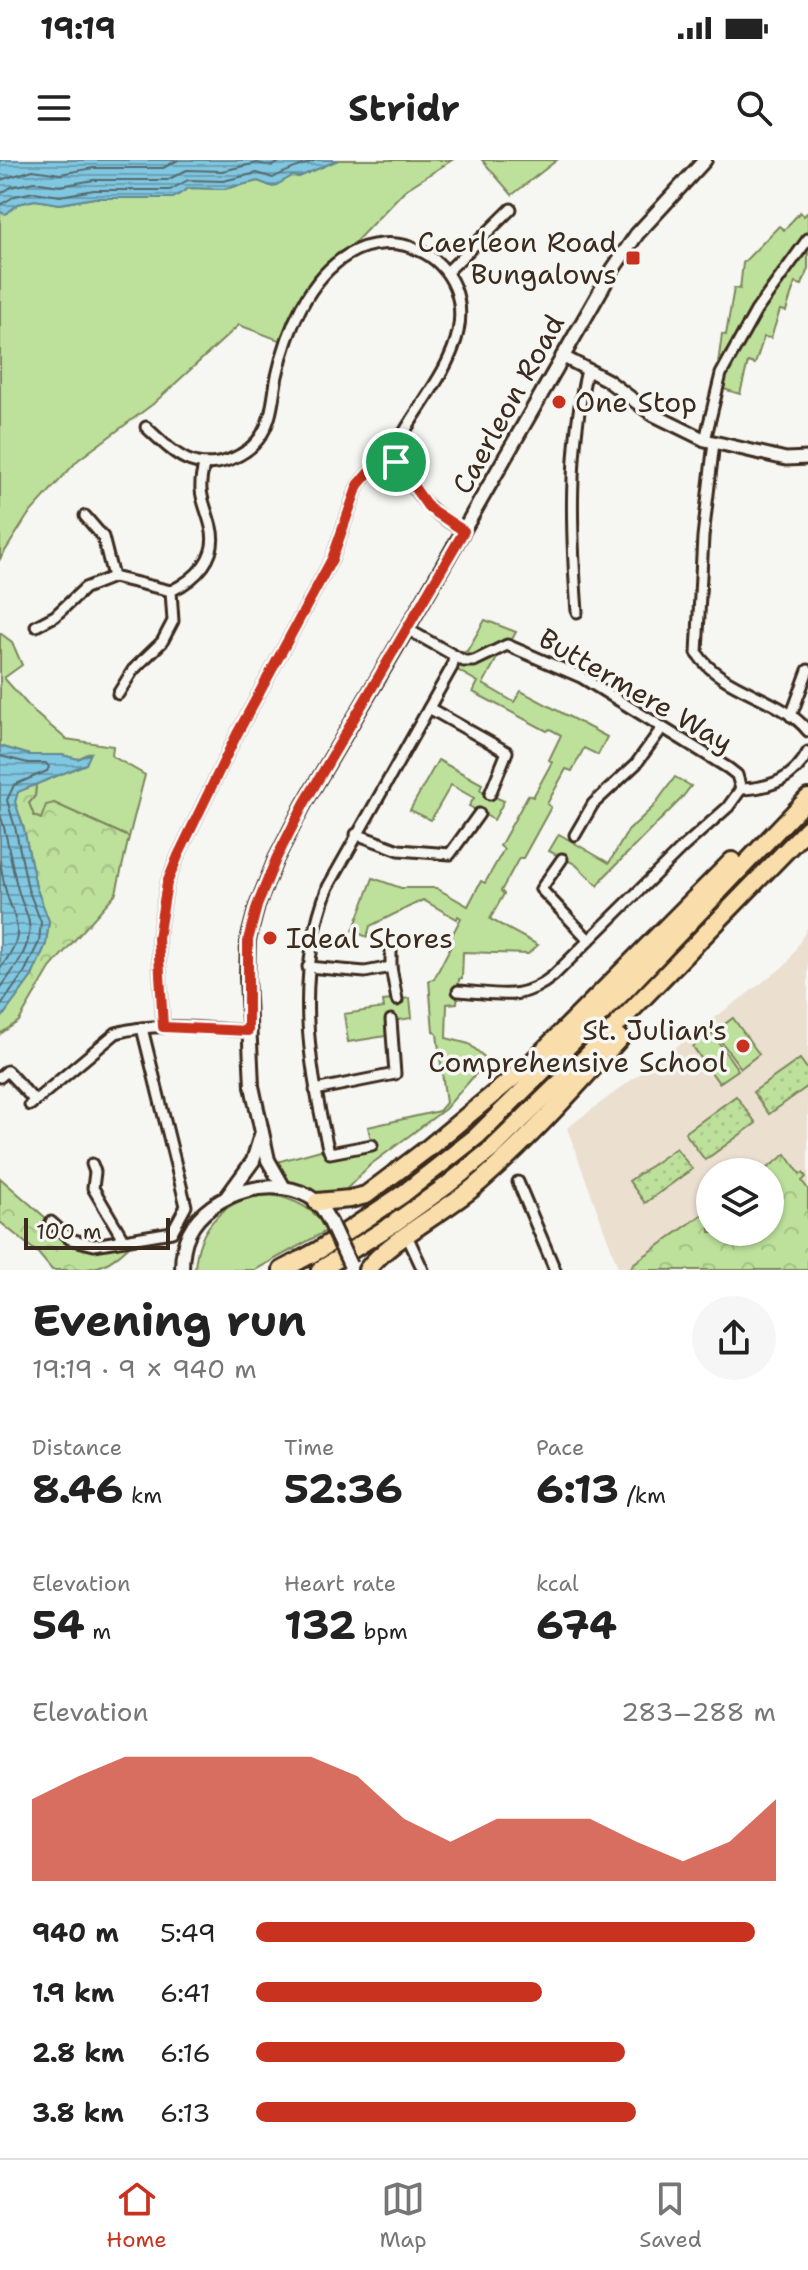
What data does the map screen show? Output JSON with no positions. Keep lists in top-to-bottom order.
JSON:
{
  "streets": {
    "main road": ["Caerleon Road"],
    "street": ["Buttermere Way"]
  },
  "places": {
    "transit": ["Caerleon Road Bungalows"],
    "other": ["One Stop", "Ideal Stores", "St. Julian's Comprehensive School"]
  },
  "scale_bar": "100 m",
  "page": {
    "status": "19:19",
    "header": "Stridr",
    "scale": "100 m",
    "heading": ["Evening run", "19:19 · 9 × 940 m"],
    "stats": [
      ["Distance", "8.46 km"],
      ["Time", "52:36"],
      ["Pace", "6:13 /km"],
      ["Elevation", "54 m"],
      ["Heart rate", "132 bpm"],
      ["kcal", "674"]
    ],
    "chart": ["Elevation", "283–288 m"],
    "list": [
      {
        "name": "940 m",
        "note": "5:49"
      },
      {
        "name": "1.9 km",
        "note": "6:41"
      },
      {
        "name": "2.8 km",
        "note": "6:16"
      },
      {
        "name": "3.8 km",
        "note": "6:13"
      }
    ],
    "tabs": ["Home", "Map", "Saved"]
  }
}
